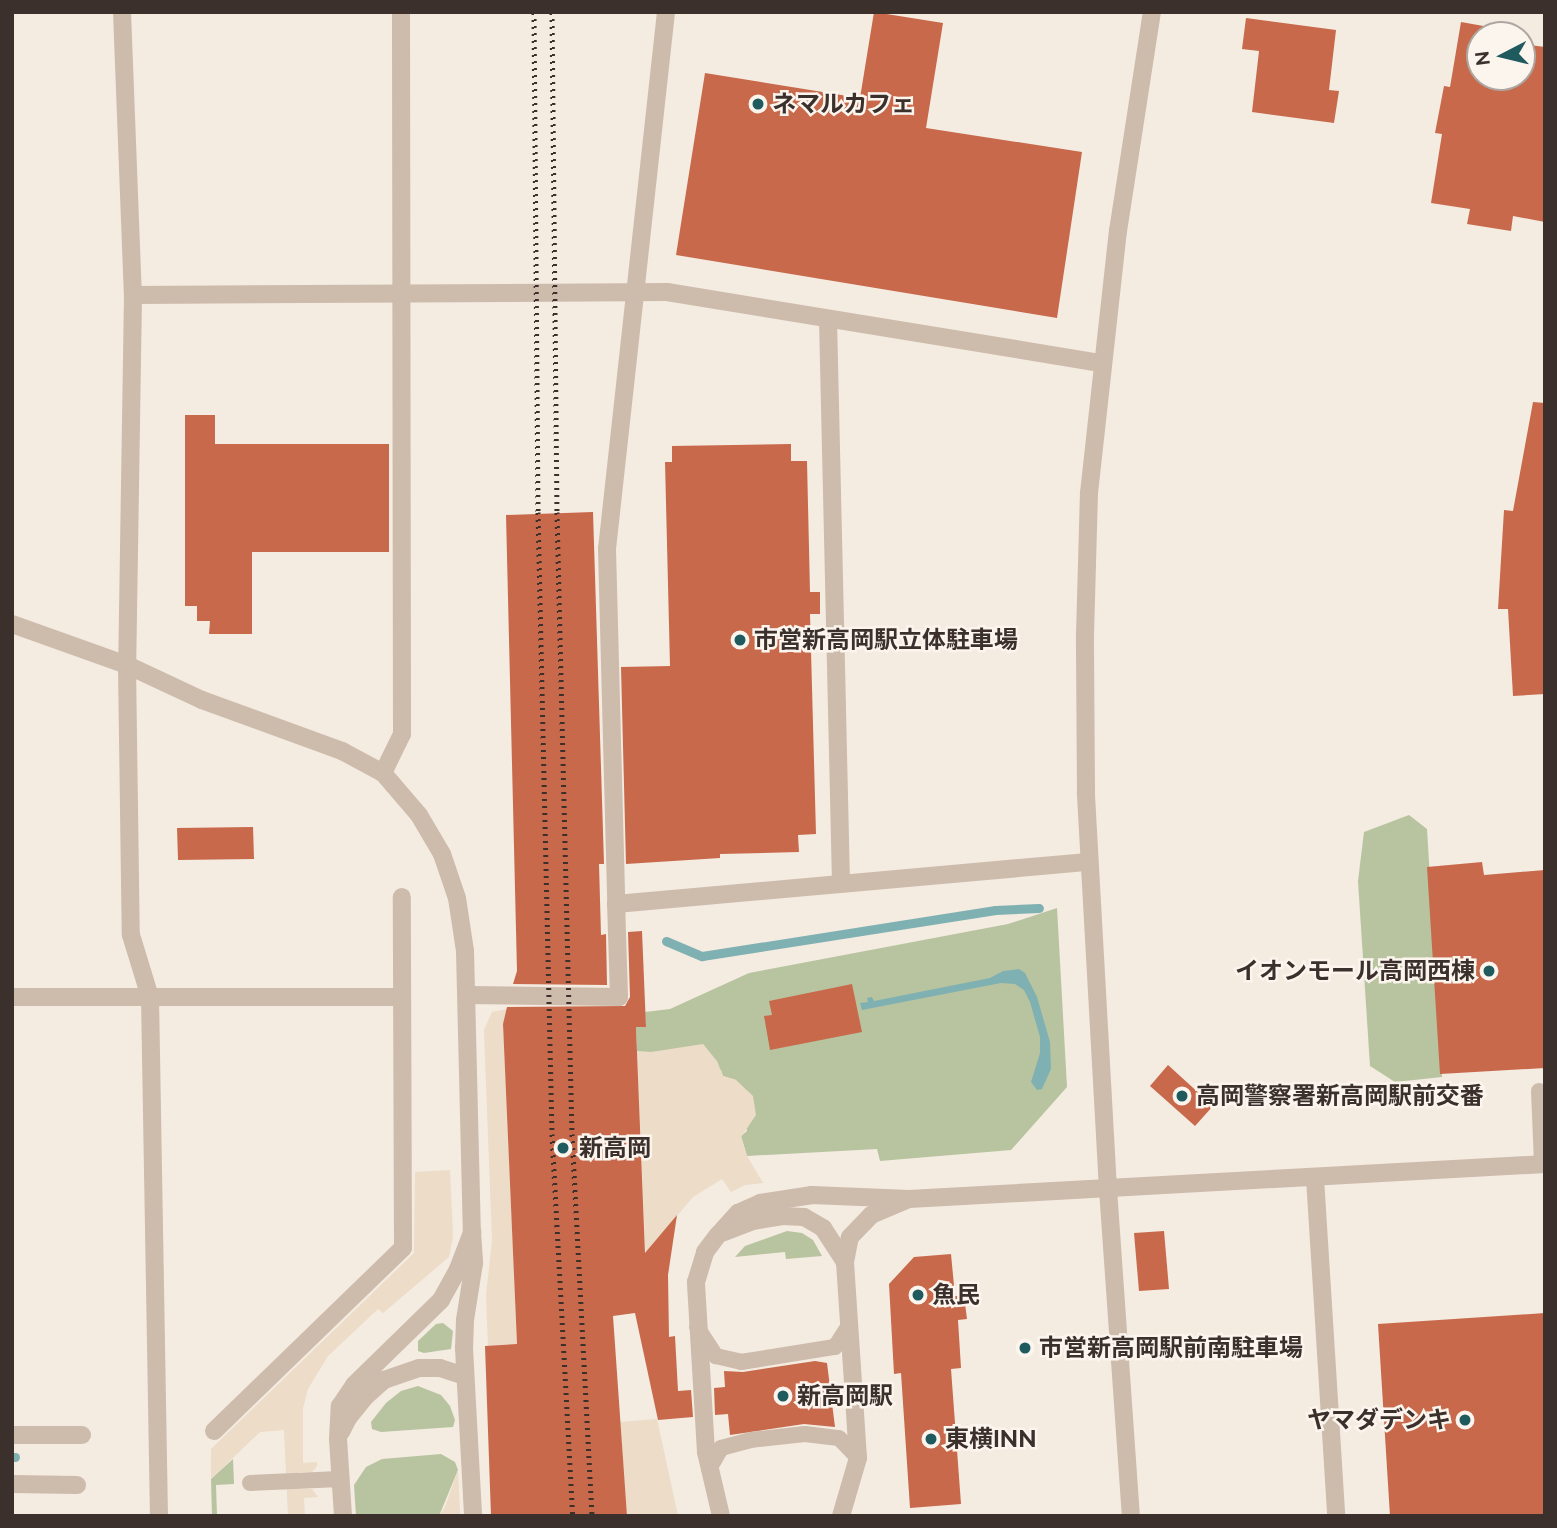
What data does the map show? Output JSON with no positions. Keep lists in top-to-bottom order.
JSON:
{
  "places": [
    "ネマルカフェ",
    "市営新高岡駅立体駐車場",
    "イオンモール高岡西棟",
    "高岡警察署新高岡駅前交番",
    "新高岡",
    "魚民",
    "市営新高岡駅前南駐車場",
    "新高岡駅",
    "ヤマダデンキ",
    "東横INN"
  ],
  "north": "left"
}
